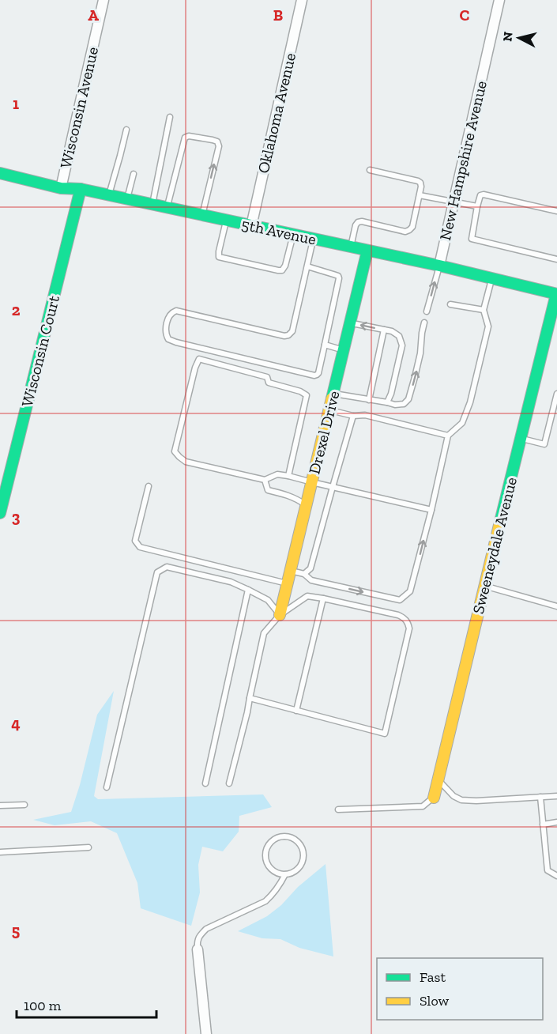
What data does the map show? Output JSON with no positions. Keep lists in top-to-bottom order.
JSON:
{
  "streets": {
    "street": [
      "Wisconsin Avenue",
      "Oklahoma Avenue",
      "New Hampshire Avenue",
      "5th Avenue",
      "Wisconsin Court",
      "Drexel Drive",
      "Sweeneydale Avenue"
    ]
  },
  "crossings": [
    ["Wisconsin Avenue", "5th Avenue"],
    ["Oklahoma Avenue", "5th Avenue"],
    ["New Hampshire Avenue", "5th Avenue"],
    ["5th Avenue", "Wisconsin Court"],
    ["5th Avenue", "Drexel Drive"],
    ["5th Avenue", "Sweeneydale Avenue"]
  ],
  "legend": ["Fast", "Slow"],
  "scale_bar": "100 m",
  "north": "left",
  "grid": {
    "columns": ["A", "B", "C"],
    "rows": [
      "1",
      "2",
      "3",
      "4",
      "5"
    ]
  }
}
